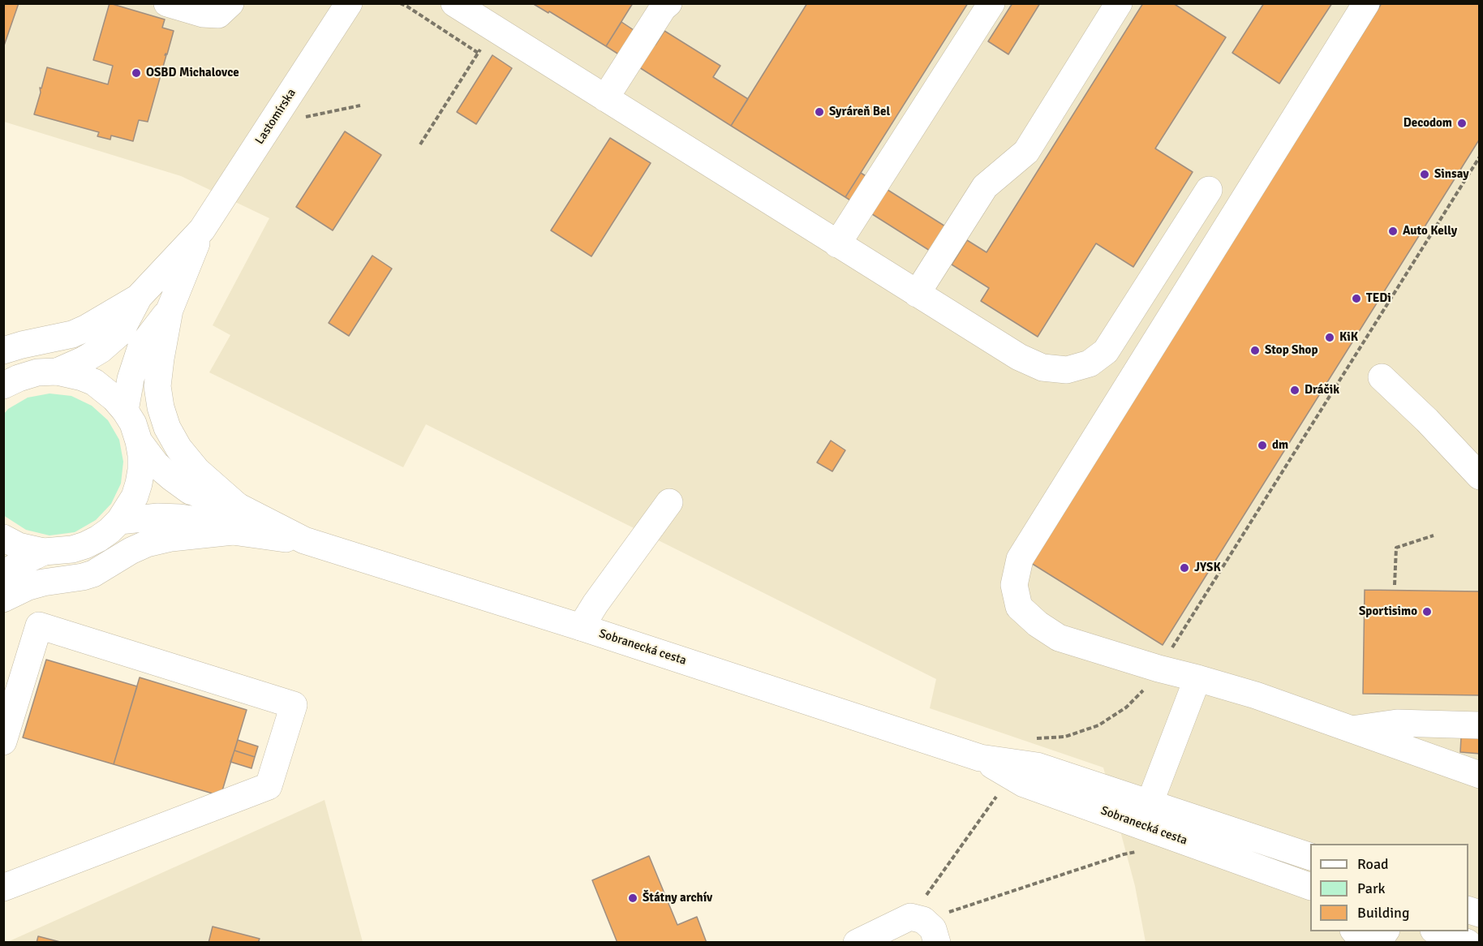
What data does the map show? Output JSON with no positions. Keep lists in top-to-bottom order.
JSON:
{
  "streets": {
    "main road": ["Lastomírska", "Sobranecká cesta"]
  },
  "places": [
    "OSBD Michalovce",
    "Syráreň Bel",
    "Decodom",
    "Sinsay",
    "Auto Kelly",
    "TEDi",
    "KiK",
    "Stop Shop",
    "Dráčik",
    "dm",
    "JYSK",
    "Sportisimo",
    "Štátny archív"
  ],
  "legend": ["Road", "Park", "Building"]
}
